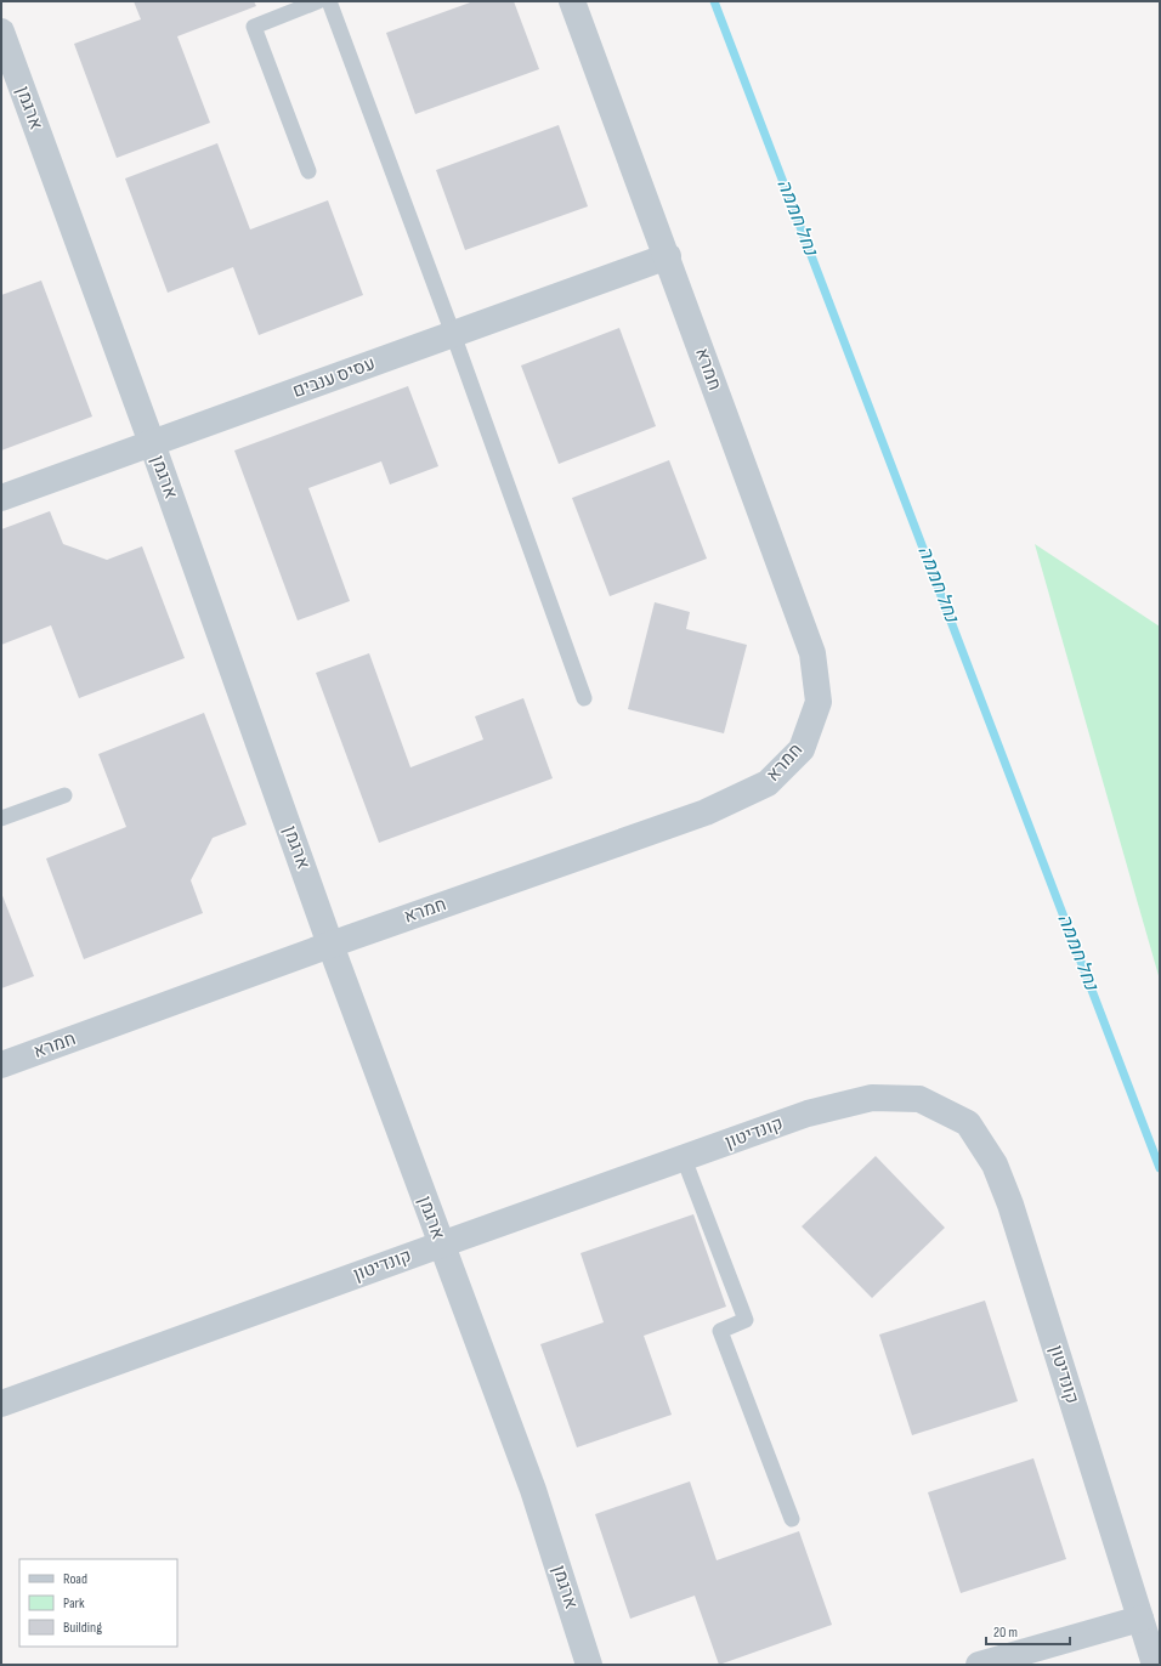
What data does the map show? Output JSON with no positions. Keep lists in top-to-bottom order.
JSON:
{
  "streets": {
    "street": [
      "ארגמן",
      "חמרא",
      "עסיס ענבים",
      "קונדיטון"
    ]
  },
  "crossings": [
    ["ארגמן", "חמרא"],
    ["ארגמן", "עסיס ענבים"],
    ["ארגמן", "קונדיטון"],
    ["חמרא", "עסיס ענבים"]
  ],
  "water": ["נחל חממה"],
  "legend": ["Road", "Park", "Building"],
  "scale_bar": "20 m"
}
